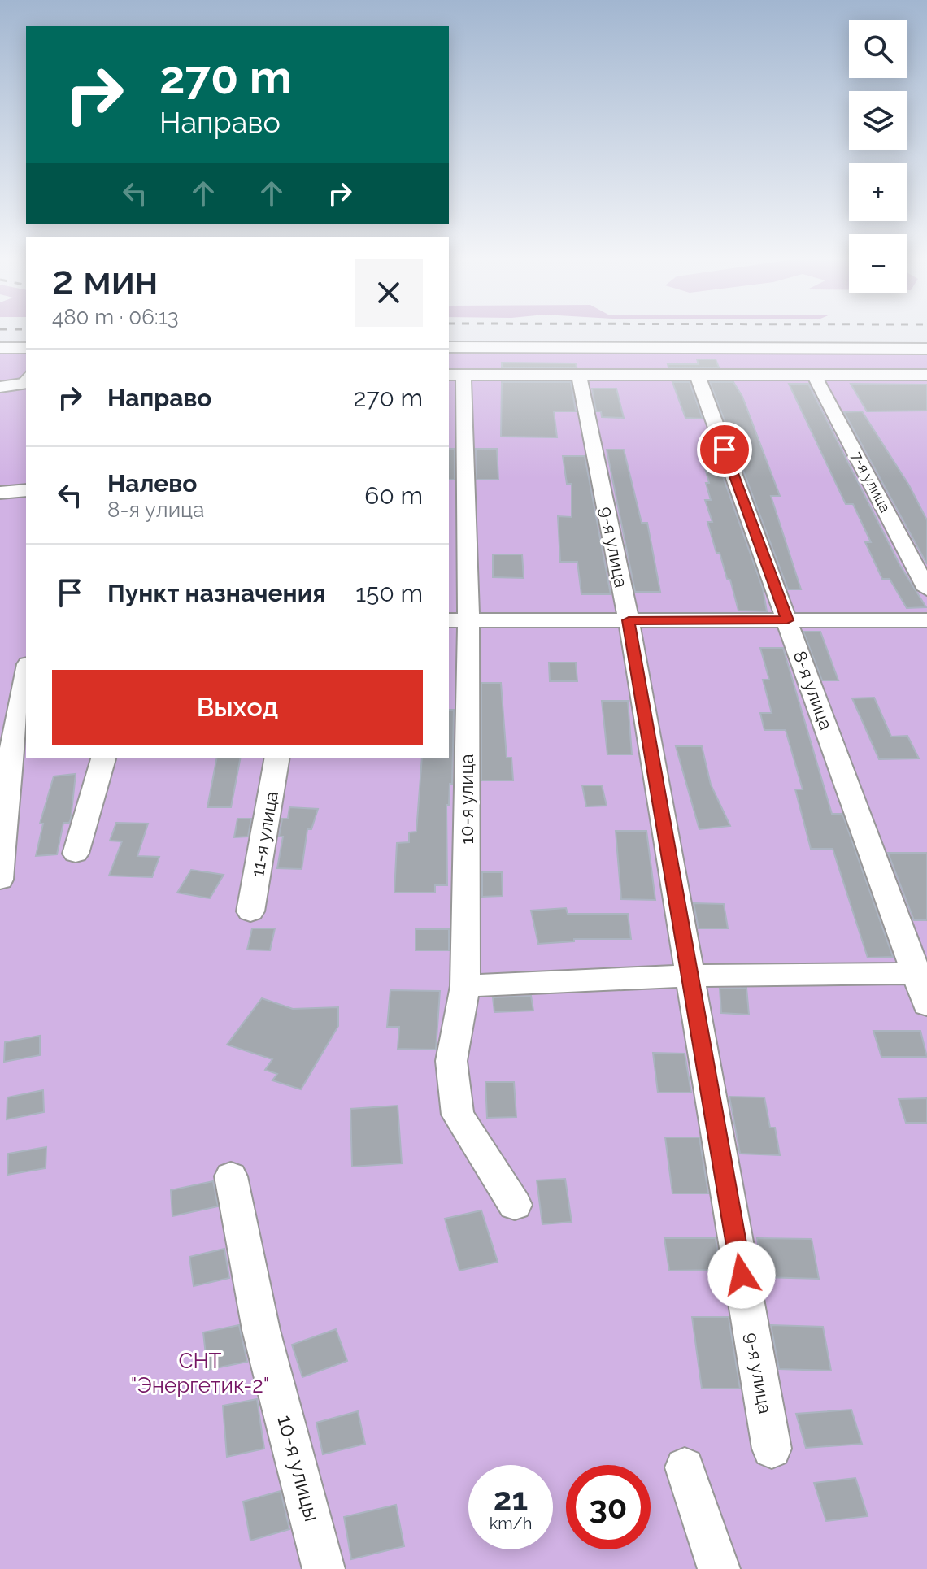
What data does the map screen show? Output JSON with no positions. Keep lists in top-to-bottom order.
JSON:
{
  "streets": {
    "street": [
      "7-я улица",
      "9-я улица",
      "8-я улица",
      "10-я улица",
      "11-я улица",
      "10-я улицы"
    ]
  },
  "parks": ["СHТ \"Энергетик-2\""],
  "page": {
    "map_buttons": ["+", "−"],
    "turn": ["270 m", "Направо"],
    "heading": ["2 мин", "480 m · 06:13"],
    "list": [
      {
        "name": "Направо",
        "value": "270 m"
      },
      {
        "name": "Налево",
        "note": "8-я улица",
        "value": "60 m"
      },
      {
        "name": "Пункт назначения",
        "value": "150 m"
      }
    ],
    "buttons": "Выход",
    "speed": "21 km/h",
    "limit": "30"
  }
}
